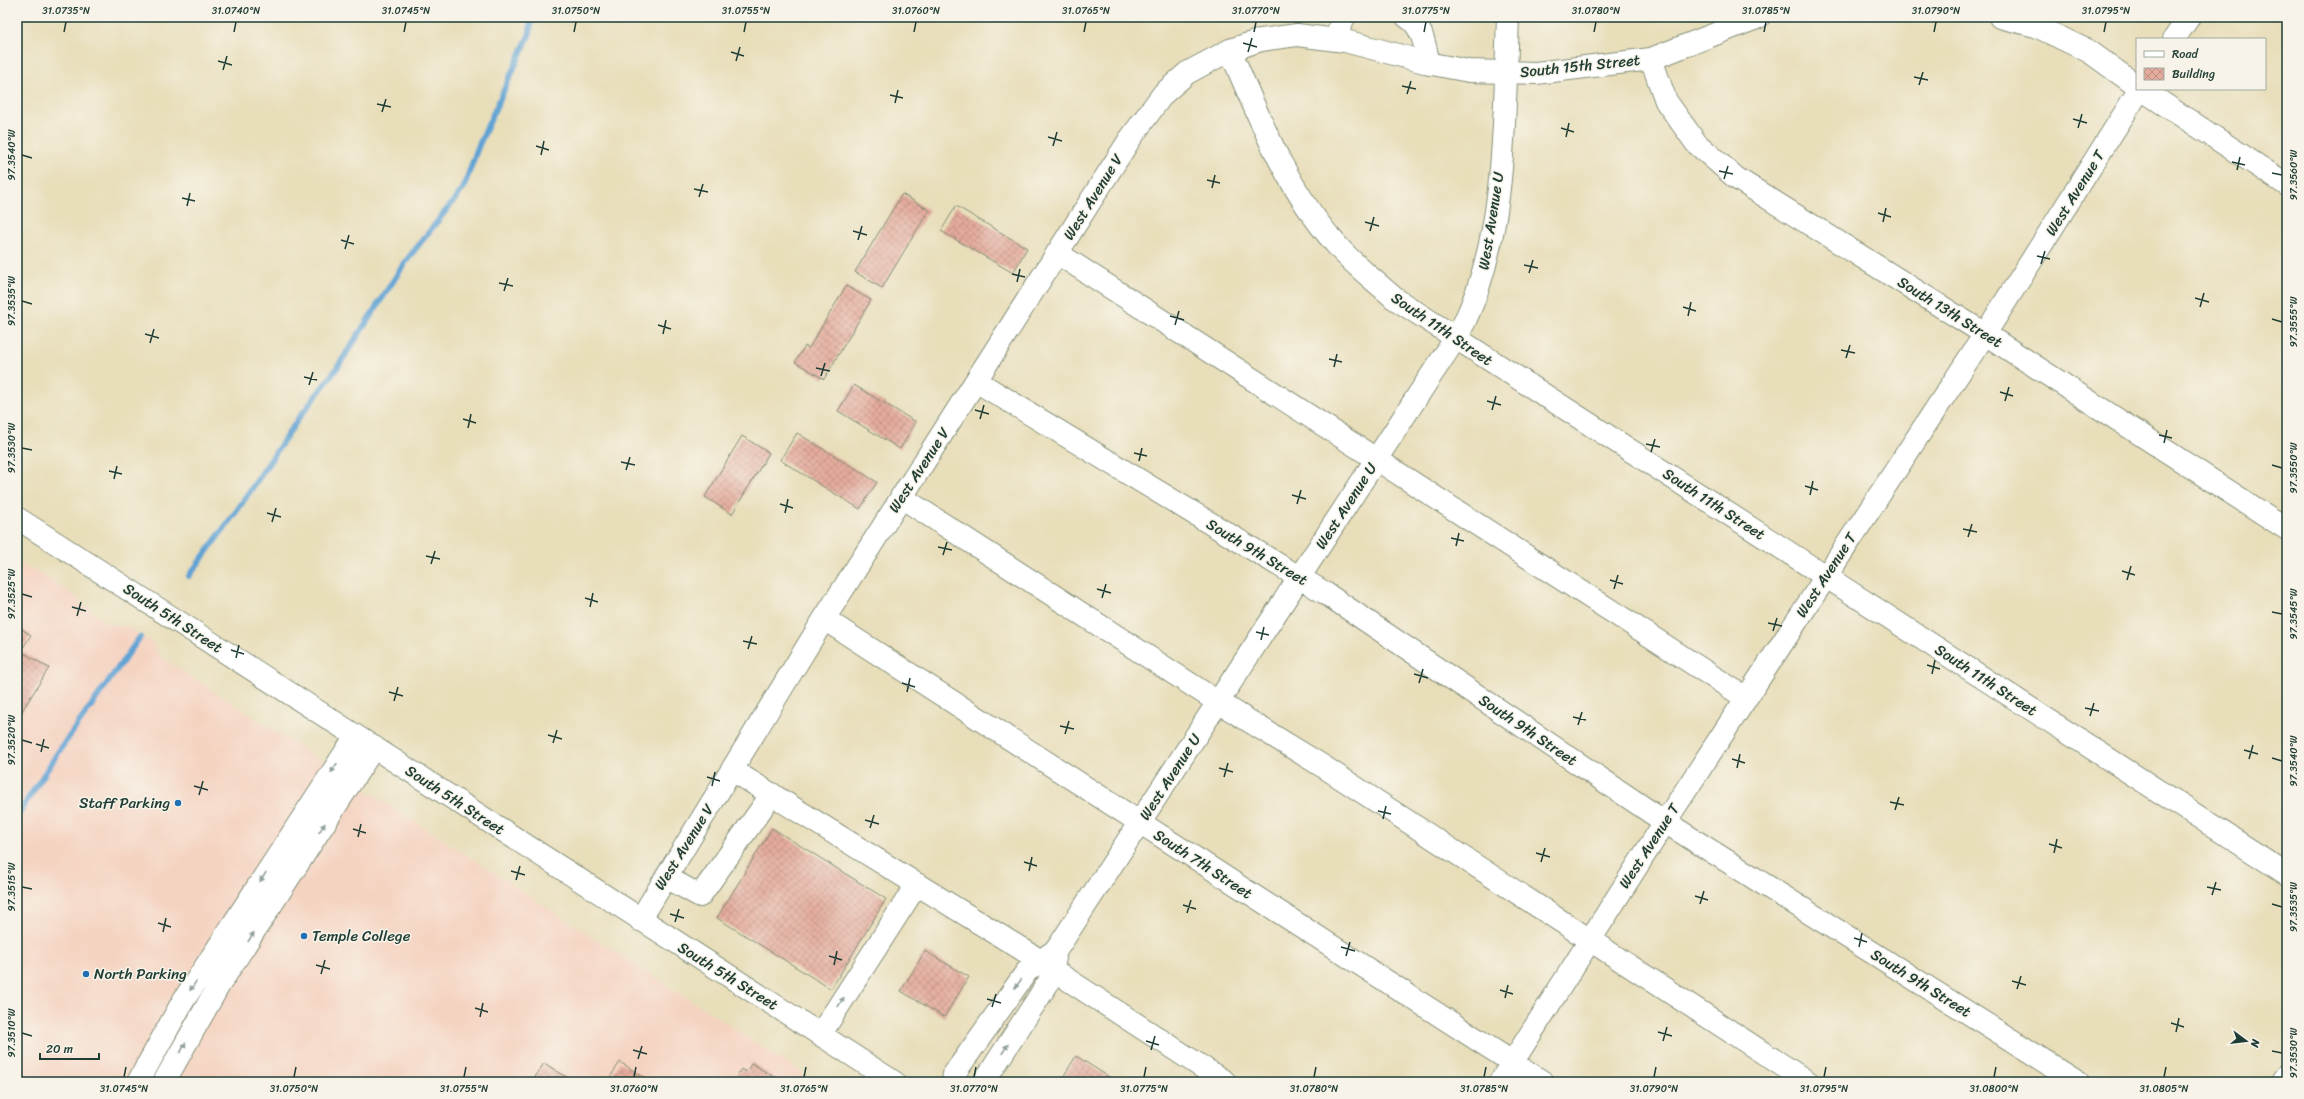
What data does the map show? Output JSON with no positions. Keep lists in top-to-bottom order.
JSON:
{
  "streets": {
    "street": [
      "South 15th Street",
      "West Avenue T",
      "West Avenue V",
      "West Avenue U",
      "South 13th Street",
      "South 11th Street",
      "South 9th Street",
      "South 5th Street",
      "South 7th Street"
    ]
  },
  "crossings": [
    ["South 15th Street", "West Avenue V"],
    ["South 15th Street", "West Avenue U"],
    ["South 15th Street", "South 13th Street"],
    ["South 15th Street", "South 11th Street"],
    ["West Avenue T", "South 13th Street"],
    ["West Avenue T", "South 11th Street"],
    ["West Avenue T", "South 9th Street"],
    ["West Avenue T", "South 7th Street"],
    ["West Avenue V", "South 11th Street"],
    ["West Avenue V", "South 9th Street"],
    ["West Avenue V", "South 5th Street"],
    ["West Avenue V", "South 7th Street"],
    ["West Avenue U", "South 11th Street"],
    ["West Avenue U", "South 9th Street"],
    ["West Avenue U", "South 7th Street"]
  ],
  "places": ["Staff Parking", "Temple College", "North Parking"],
  "legend": ["Road", "Building"],
  "scale_bar": "20 m",
  "north": "right",
  "coordinates": [
    "31.0735°N",
    "31.0740°N",
    "31.0745°N",
    "31.0750°N",
    "31.0755°N",
    "31.0760°N",
    "31.0765°N",
    "31.0770°N",
    "31.0775°N",
    "31.0780°N",
    "31.0785°N",
    "31.0790°N",
    "31.0795°N",
    "97.3540°W",
    "97.3560°W",
    "97.3535°W",
    "97.3555°W",
    "97.3530°W",
    "97.3550°W",
    "97.3525°W",
    "97.3545°W",
    "97.3520°W",
    "97.3515°W",
    "97.3510°W",
    "31.0800°N",
    "31.0805°N"
  ]
}
